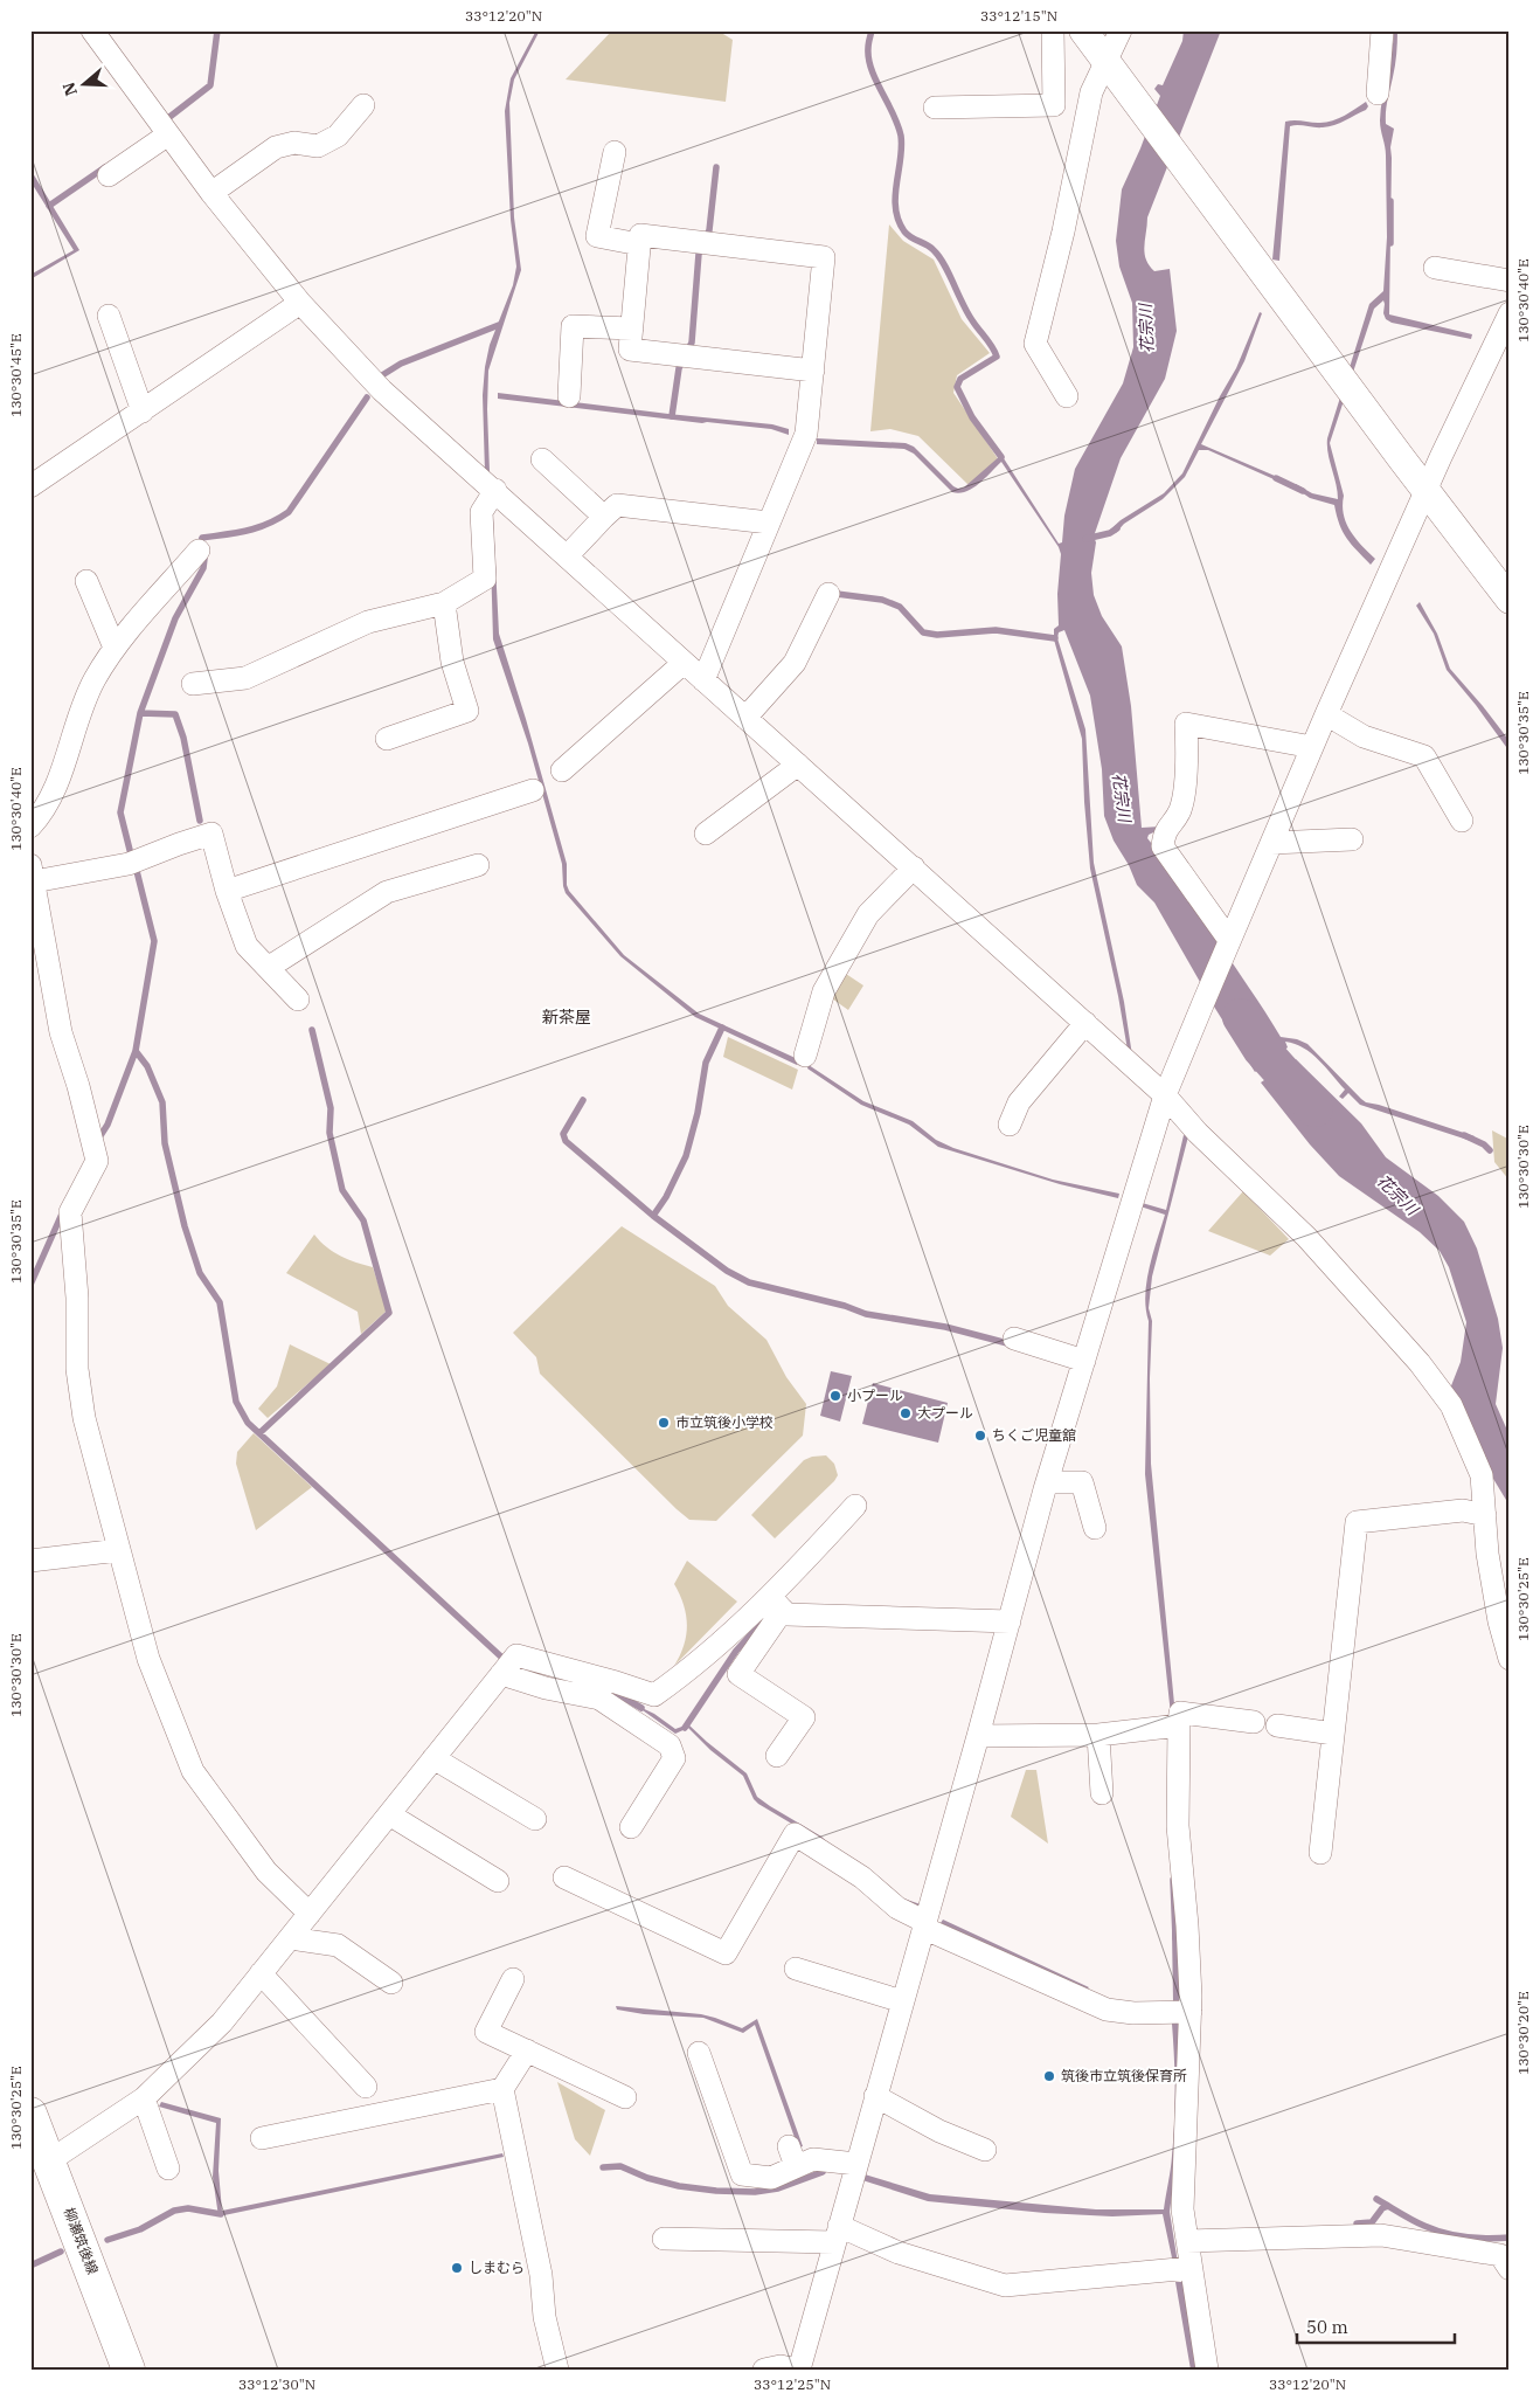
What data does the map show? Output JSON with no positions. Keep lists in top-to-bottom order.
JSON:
{
  "streets": {
    "main road": ["柳瀬筑後線"]
  },
  "districts": ["新茶屋"],
  "water": ["花宗川"],
  "places": [
    "小プール",
    "大プール",
    "市立筑後小学校",
    "ちくご児童舘",
    "筑後市立筑後保育所",
    "しまむら"
  ],
  "scale_bar": "50 m",
  "north": "left",
  "coordinates": [
    "33°12'20\"N",
    "33°12'15\"N",
    "130°30'40\"E",
    "130°30'45\"E",
    "130°30'35\"E",
    "130°30'30\"E",
    "130°30'25\"E",
    "130°30'20\"E",
    "33°12'30\"N",
    "33°12'25\"N"
  ]
}
